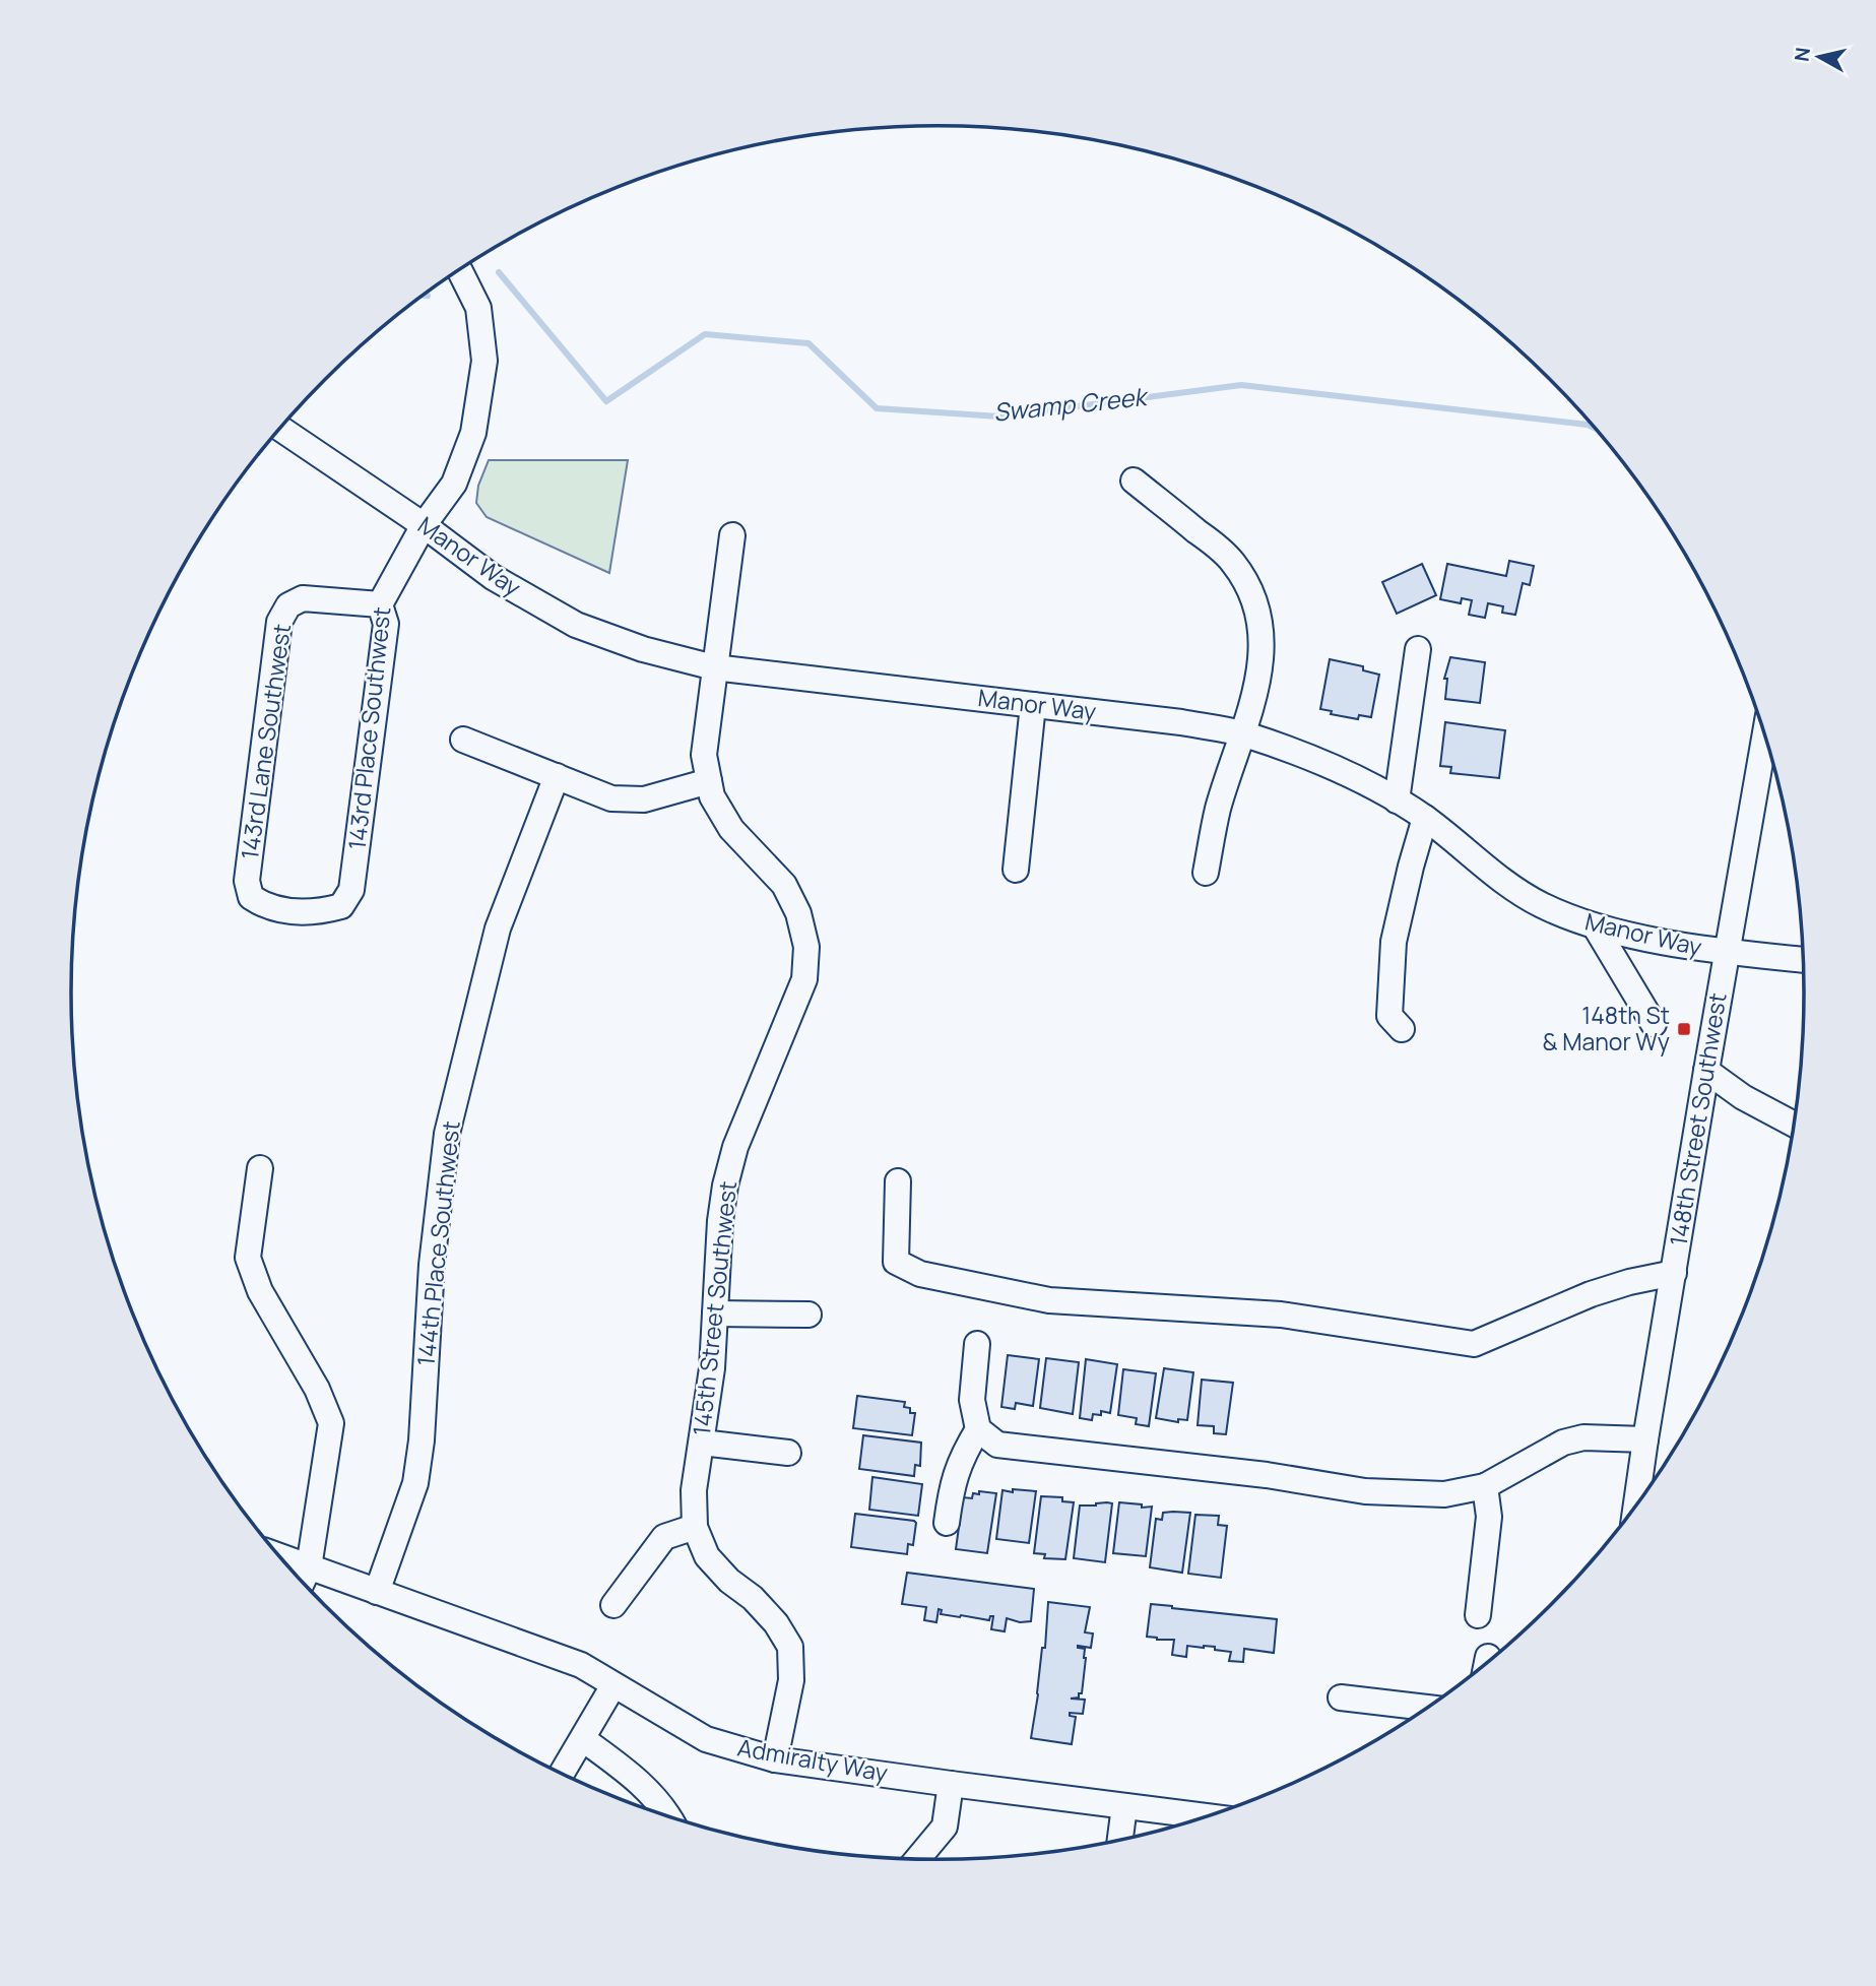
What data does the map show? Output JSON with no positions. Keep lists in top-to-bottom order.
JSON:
{
  "streets": {
    "street": [
      "Manor Way",
      "143rd Place Southwest",
      "143rd Lane Southwest",
      "148th Street Southwest",
      "144th Place Southwest",
      "145th Street Southwest",
      "Admiralty Way"
    ]
  },
  "crossings": [
    ["Manor Way", "143rd Place Southwest"],
    ["Manor Way", "148th Street Southwest"],
    ["Manor Way", "145th Street Southwest"],
    ["143rd Place Southwest", "143rd Lane Southwest"],
    ["144th Place Southwest", "Admiralty Way"],
    ["145th Street Southwest", "Admiralty Way"]
  ],
  "water": ["Swamp Creek"],
  "places": {
    "transit": ["148th St & Manor Wy"]
  },
  "north": "left"
}
